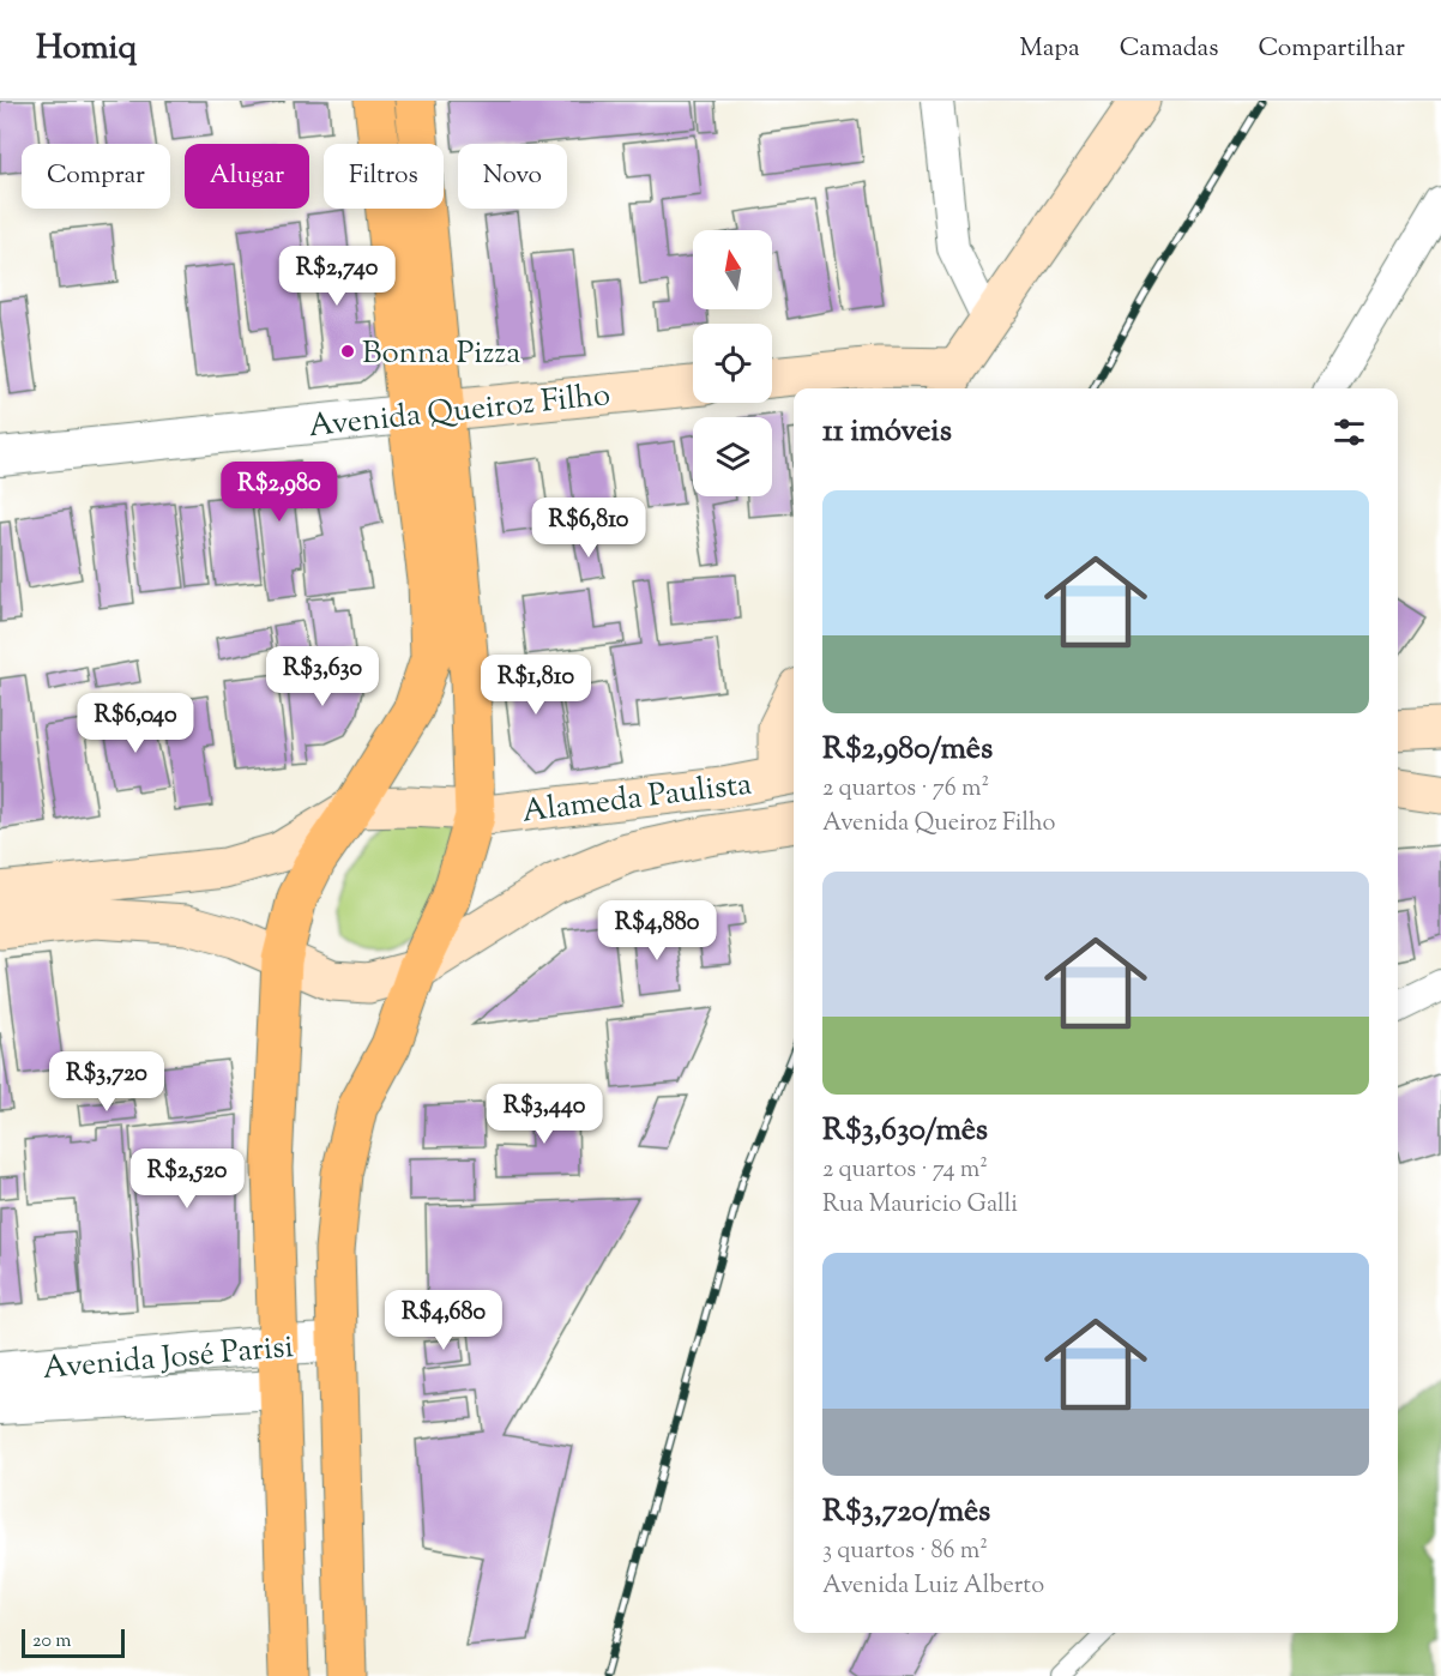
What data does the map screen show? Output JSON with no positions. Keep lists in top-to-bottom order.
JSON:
{
  "streets": {
    "main road": ["Avenida Queiroz Filho", "Alameda Paulista"],
    "street": ["Avenida José Parisi"]
  },
  "places": ["Bonna Pizza"],
  "scale_bar": "20 m",
  "north": "top",
  "page": {
    "header": "Homiq",
    "nav": ["Mapa", "Camadas", "Compartilhar"],
    "chip": [
      "Comprar",
      "Alugar",
      "Filtros",
      "Novo"
    ],
    "price": [
      "R$2,740",
      "R$2,980",
      "R$6,810",
      "R$3,630",
      "R$1,810",
      "R$6,040",
      "R$4,880",
      "R$3,720",
      "R$3,440",
      "R$2,520",
      "R$4,680"
    ],
    "heading": "11 imóveis",
    "list": [
      {
        "name": "R$2,980/mês",
        "note": "2 quartos · 76 m² · Avenida Queiroz Filho"
      },
      {
        "name": "R$3,630/mês",
        "note": "2 quartos · 74 m² · Rua Mauricio Galli"
      },
      {
        "name": "R$3,720/mês",
        "note": "3 quartos · 86 m² · Avenida Luiz Alberto"
      }
    ],
    "scale": "20 m"
  }
}
